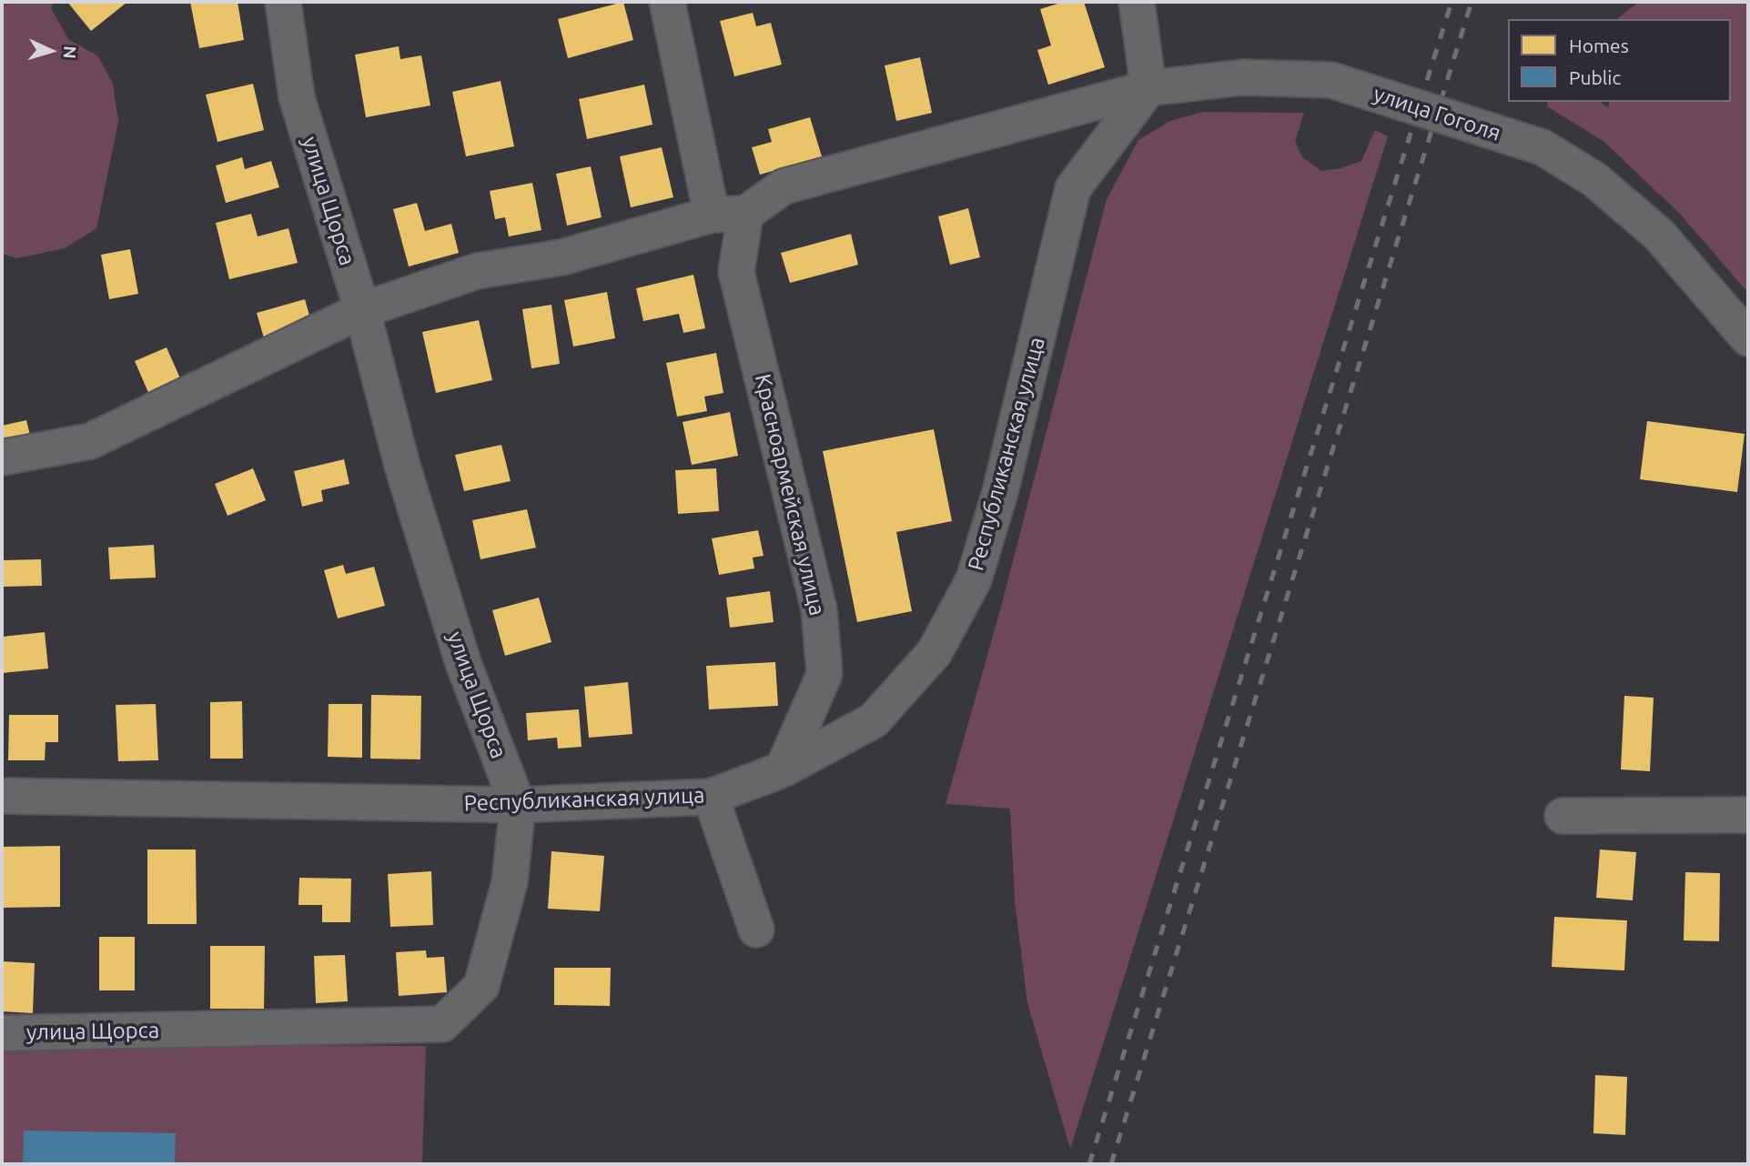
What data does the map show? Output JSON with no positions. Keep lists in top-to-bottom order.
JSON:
{
  "streets": {
    "street": [
      "улица Гоголя",
      "улица Щорса",
      "Республиканская улица",
      "Красноармейская улица"
    ]
  },
  "crossings": [
    ["улица Гоголя", "Республиканская улица"],
    ["улица Щорса", "Республиканская улица"],
    ["Республиканская улица", "Красноармейская улица"]
  ],
  "legend": ["Homes", "Public"],
  "north": "right"
}
